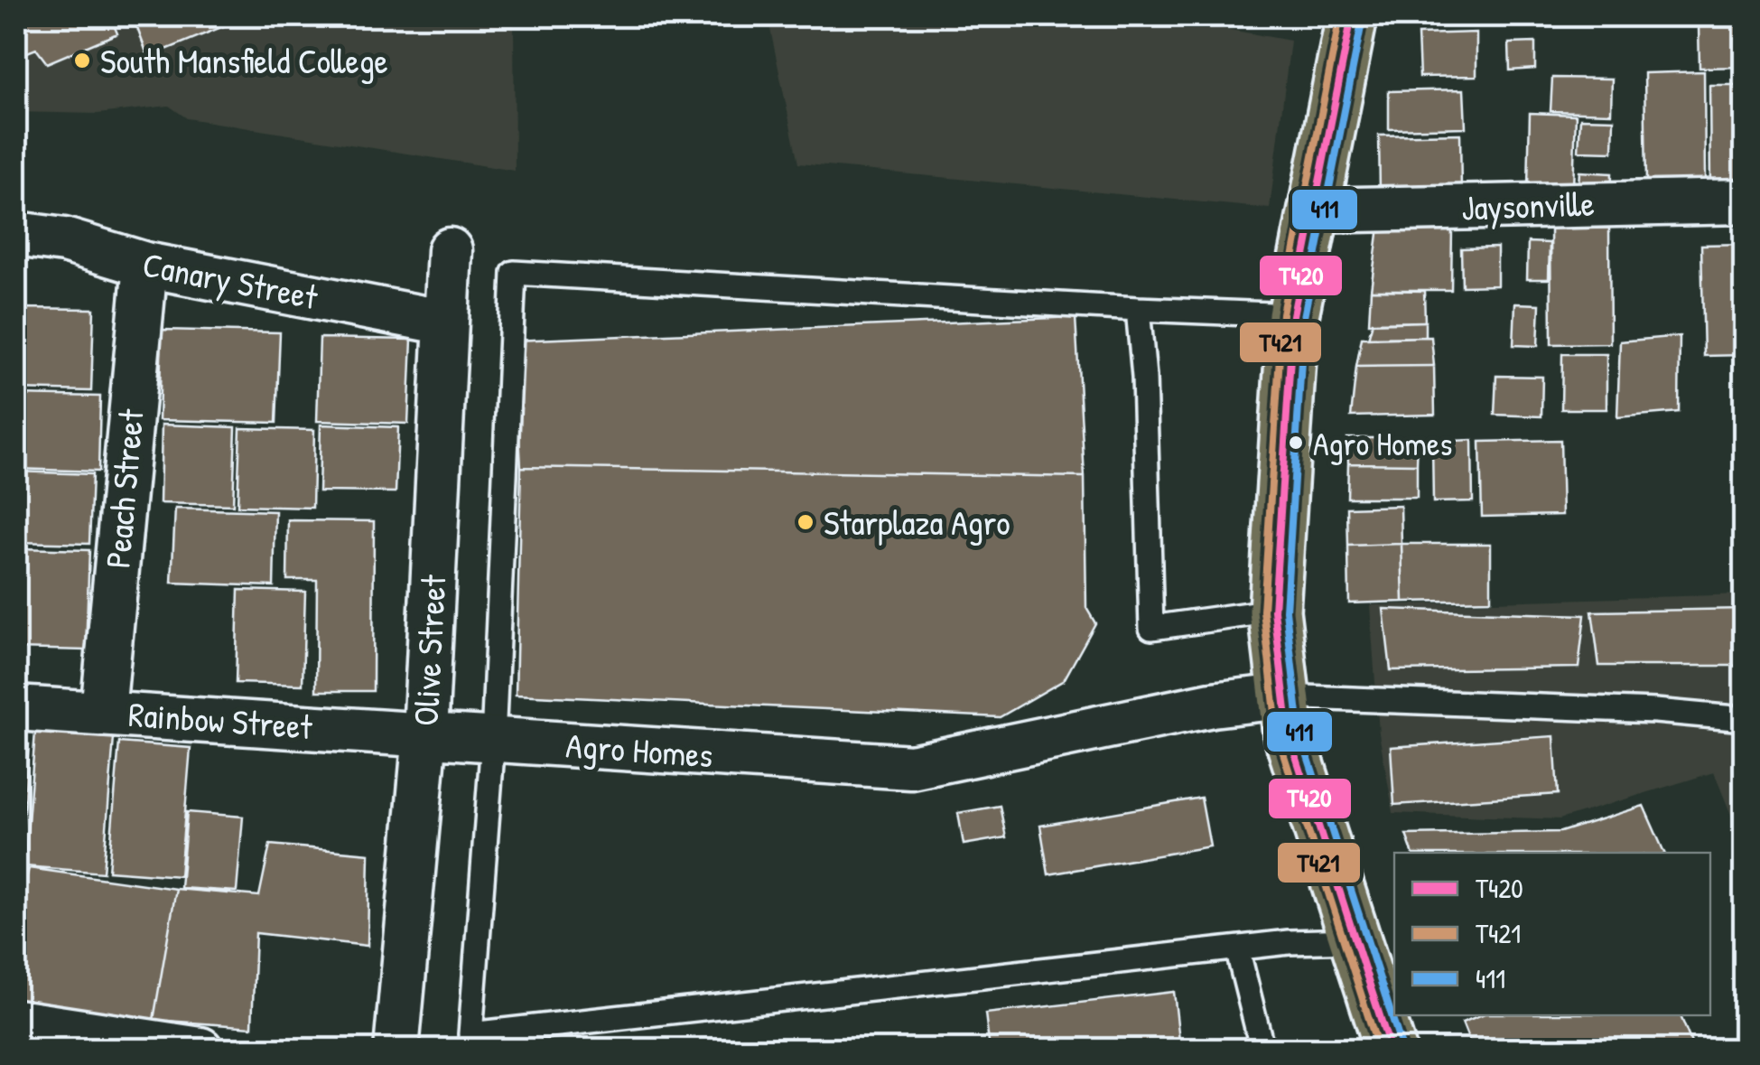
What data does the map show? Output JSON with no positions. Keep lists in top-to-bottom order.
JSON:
{
  "streets": {
    "street": [
      "Jaysonville",
      "Canary Street",
      "Peach Street",
      "Olive Street",
      "Rainbow Street",
      "Agro Homes"
    ]
  },
  "crossings": [
    ["Canary Street", "Peach Street"],
    ["Canary Street", "Olive Street"],
    ["Peach Street", "Rainbow Street"],
    ["Olive Street", "Rainbow Street"],
    ["Olive Street", "Agro Homes"],
    ["Rainbow Street", "Agro Homes"]
  ],
  "places": ["South Mansfield College", "Agro Homes", "Starplaza Agro"],
  "lines": ["transit line T420", "transit line T421", "transit line 411"],
  "legend": ["T420", "T421", "411"]
}
